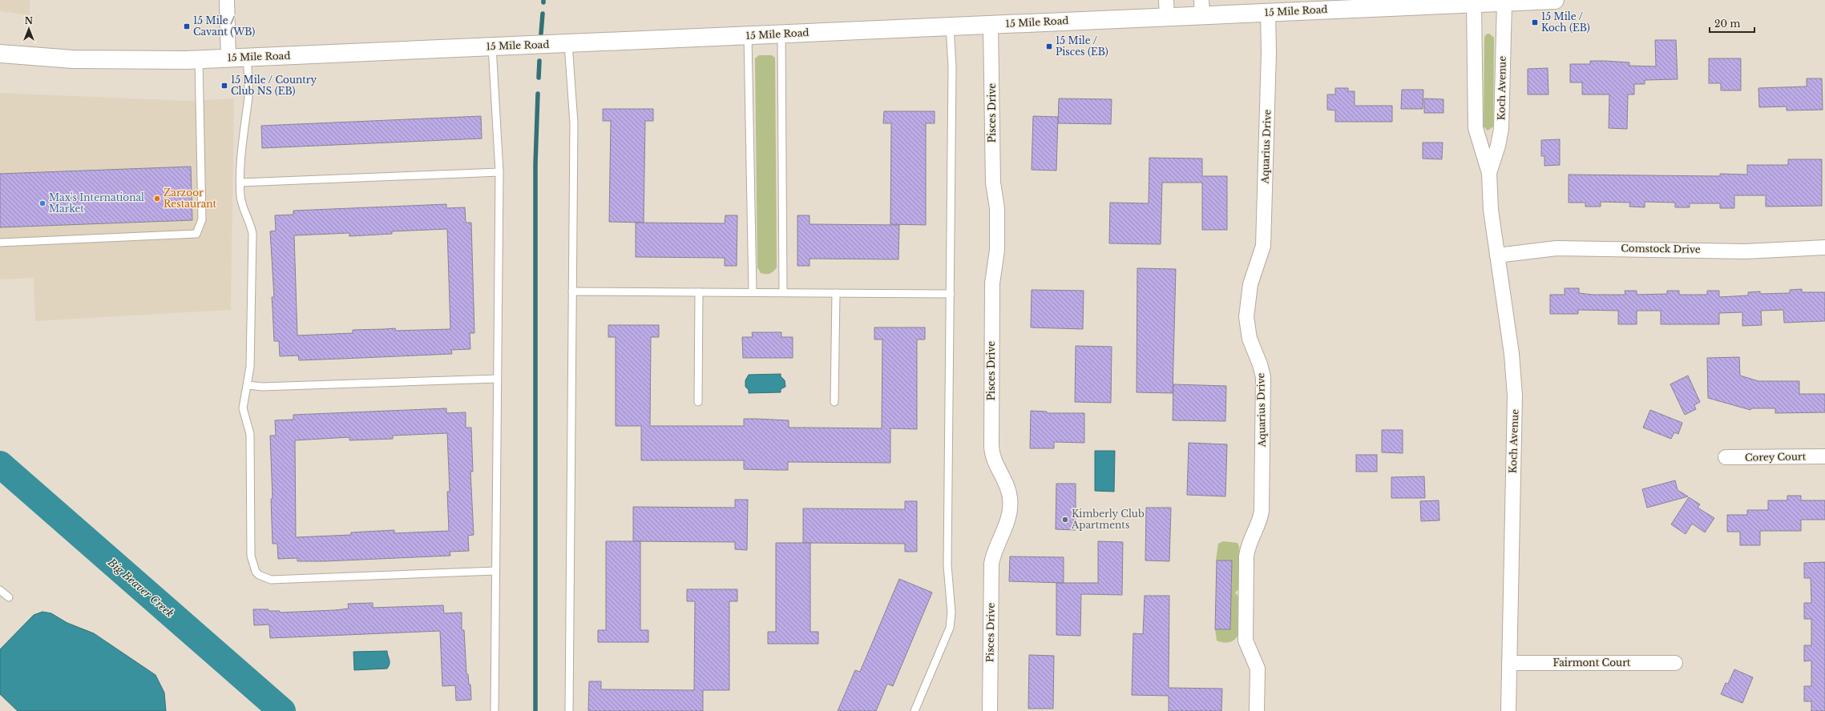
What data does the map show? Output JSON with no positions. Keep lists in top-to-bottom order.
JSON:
{
  "streets": {
    "main road": ["15 Mile Road"],
    "street": [
      "Koch Avenue",
      "Pisces Drive",
      "Aquarius Drive",
      "Comstock Drive",
      "Corey Court",
      "Fairmont Court"
    ]
  },
  "crossings": [
    ["15 Mile Road", "Koch Avenue"],
    ["15 Mile Road", "Pisces Drive"],
    ["15 Mile Road", "Aquarius Drive"],
    ["Koch Avenue", "Comstock Drive"],
    ["Koch Avenue", "Fairmont Court"]
  ],
  "water": ["Big Beaver Creek"],
  "places": {
    "transit": [
      "15 Mile / Koch (EB)",
      "15 Mile / Cavant (WB)",
      "15 Mile / Pisces (EB)",
      "15 Mile / Country Club NS (EB)"
    ],
    "other": ["Zarzoor Restaurant", "Max's International Market", "Kimberly Club Apartments"]
  },
  "scale_bar": "20 m",
  "north": "top"
}
